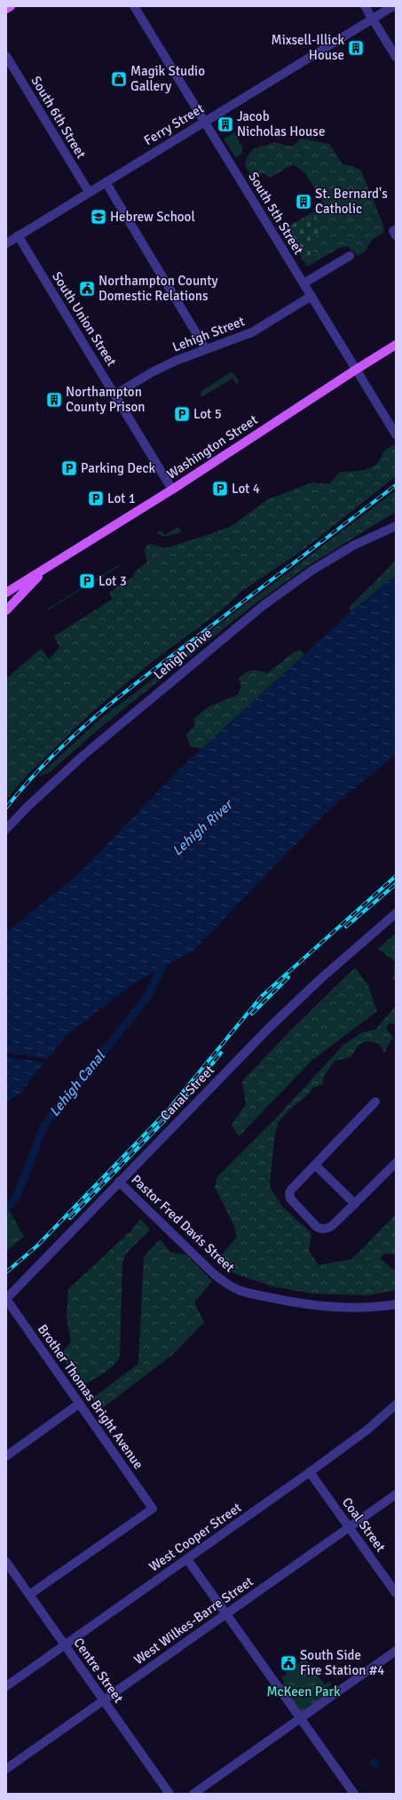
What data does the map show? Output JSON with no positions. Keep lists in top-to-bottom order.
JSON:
{
  "streets": {
    "main road": ["Washington Street"],
    "street": [
      "South 6th Street",
      "Ferry Street",
      "South 5th Street",
      "South Union Street",
      "Lehigh Street",
      "Lehigh Drive",
      "Canal Street",
      "Pastor Fred Davis Street",
      "Brother Thomas Bright Avenue",
      "Coal Street",
      "West Cooper Street",
      "West Wilkes-Barre Street",
      "Centre Street"
    ]
  },
  "crossings": [
    ["South 6th Street", "Ferry Street"],
    ["Ferry Street", "South 5th Street"],
    ["Ferry Street", "South Union Street"],
    ["South 5th Street", "Lehigh Street"],
    ["South 5th Street", "Washington Street"],
    ["South Union Street", "Lehigh Street"],
    ["South Union Street", "Washington Street"],
    ["Canal Street", "Pastor Fred Davis Street"],
    ["Canal Street", "Brother Thomas Bright Avenue"],
    ["Brother Thomas Bright Avenue", "Centre Street"],
    ["Coal Street", "West Cooper Street"],
    ["Coal Street", "West Wilkes-Barre Street"],
    ["West Cooper Street", "Centre Street"],
    ["West Wilkes-Barre Street", "Centre Street"]
  ],
  "water": ["Lehigh River", "Lehigh Canal"],
  "parks": ["McKeen Park"],
  "places": {
    "building": [
      "Mixsell-Illick House",
      "Jacob Nicholas House",
      "St. Bernard's Catholic",
      "Northampton County Prison"
    ],
    "shop": ["Magik Studio Gallery"],
    "school or university": ["Hebrew School"],
    "public building": ["Northampton County Domestic Relations", "South Side Fire Station #4"],
    "parking": [
      "Lot 5",
      "Parking Deck",
      "Lot 4",
      "Lot 1",
      "Lot 3"
    ]
  }
}
